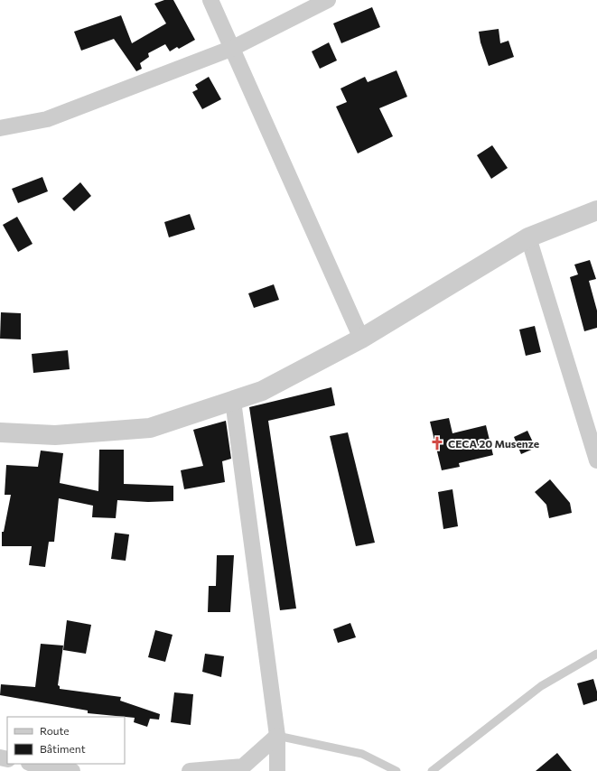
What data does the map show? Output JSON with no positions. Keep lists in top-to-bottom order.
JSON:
{
  "places": {
    "church": ["CECA 20 Musenze"]
  },
  "legend": ["Route", "Bâtiment"]
}
